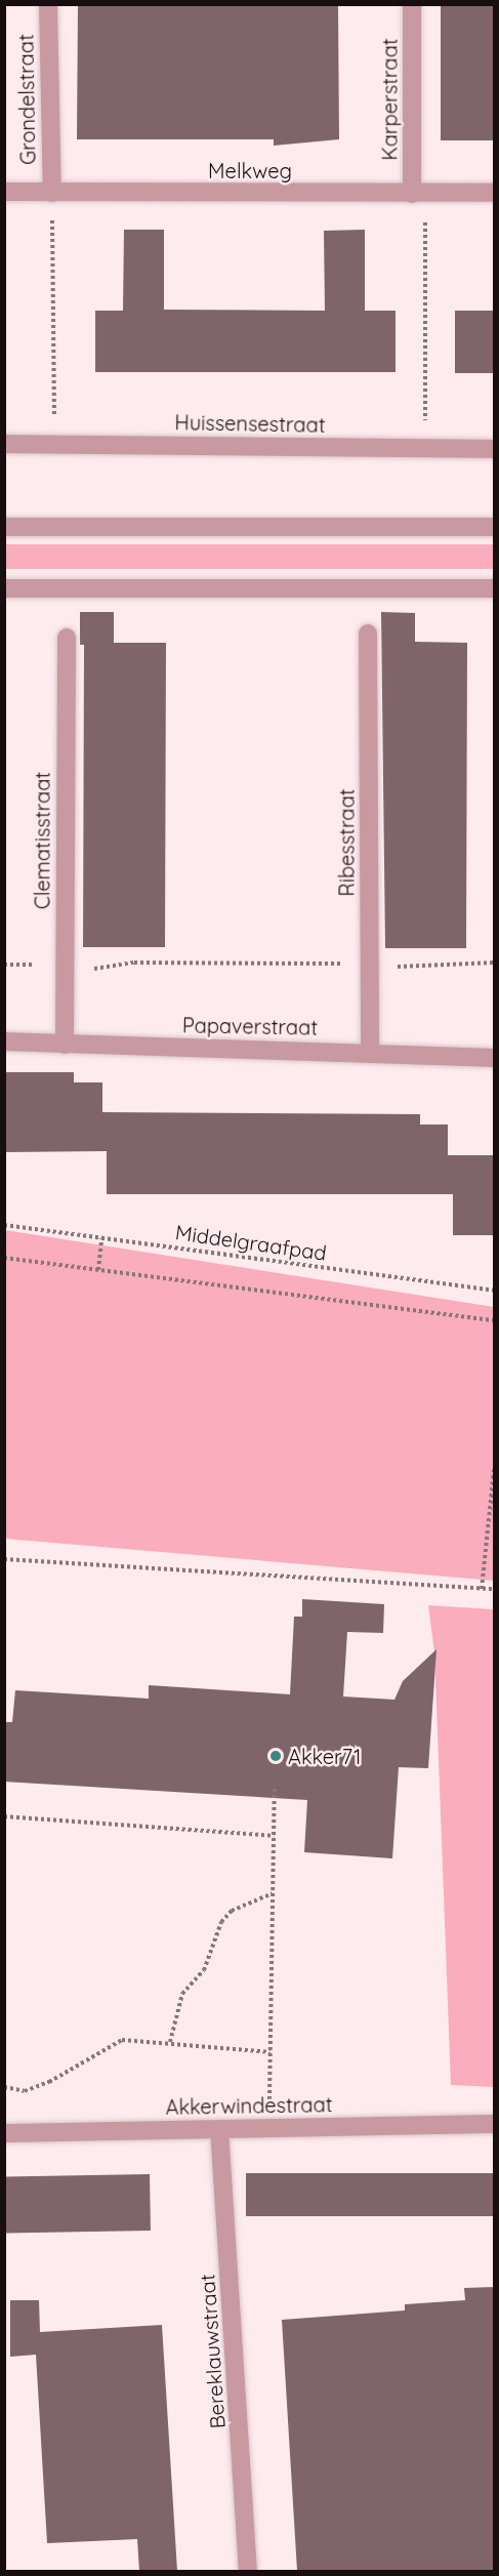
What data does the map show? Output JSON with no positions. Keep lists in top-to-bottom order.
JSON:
{
  "streets": {
    "street": [
      "Grondelstraat",
      "Karperstraat",
      "Melkweg",
      "Huissensestraat",
      "Clematisstraat",
      "Ribesstraat",
      "Papaverstraat",
      "Akkerwindestraat",
      "Bereklauwstraat"
    ],
    "path": ["Middelgraafpad"]
  },
  "crossings": [
    ["Grondelstraat", "Melkweg"],
    ["Karperstraat", "Melkweg"],
    ["Clematisstraat", "Papaverstraat"],
    ["Ribesstraat", "Papaverstraat"],
    ["Akkerwindestraat", "Bereklauwstraat"]
  ],
  "places": ["Akker71"]
}
